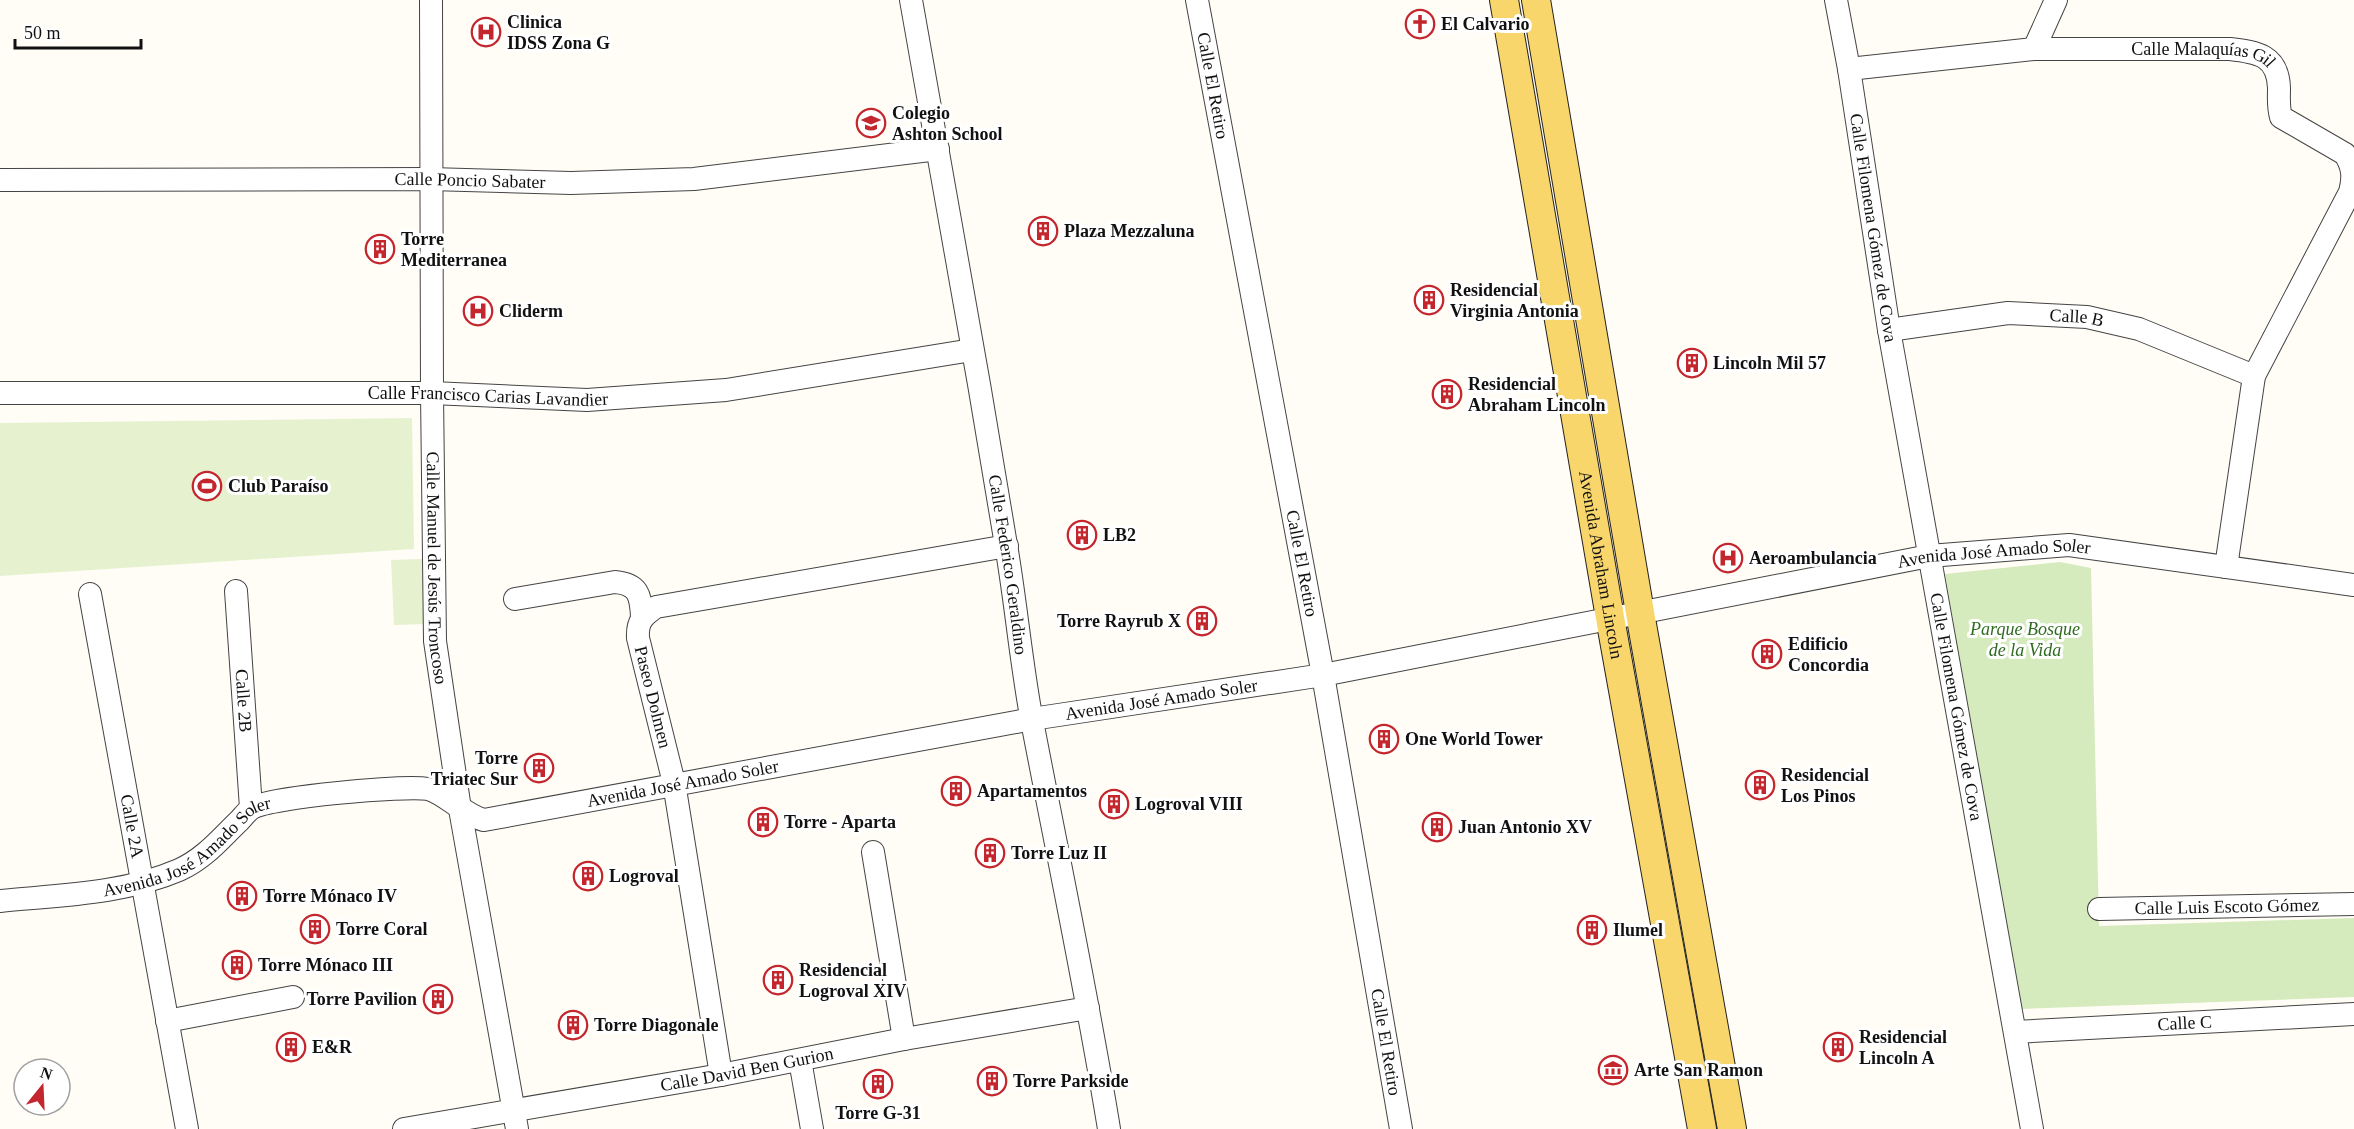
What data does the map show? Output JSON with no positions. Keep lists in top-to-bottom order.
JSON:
{
  "streets": {
    "main road": ["Avenida Abraham Lincoln"],
    "street": [
      "Calle Malaquías Gil",
      "Calle El Retiro",
      "Calle Poncio Sabater",
      "Calle Filomena Gómez de Cova",
      "Calle B",
      "Calle Francisco Carias Lavandier",
      "Avenida José Amado Soler",
      "Calle Federico Geraldino",
      "Calle Manuel de Jesús Troncoso",
      "Paseo Dolmen",
      "Calle 2B",
      "Calle 2A",
      "Calle Luis Escoto Gómez",
      "Calle C",
      "Calle David Ben Gurion"
    ]
  },
  "crossings": [
    ["Calle Malaquías Gil", "Calle Filomena Gómez de Cova"],
    ["Calle Malaquías Gil", "Calle B"],
    ["Calle Malaquías Gil", "Avenida José Amado Soler"],
    ["Calle El Retiro", "Avenida José Amado Soler"],
    ["Calle Poncio Sabater", "Calle Federico Geraldino"],
    ["Calle Poncio Sabater", "Calle Manuel de Jesús Troncoso"],
    ["Calle Filomena Gómez de Cova", "Calle B"],
    ["Calle Filomena Gómez de Cova", "Avenida José Amado Soler"],
    ["Calle Filomena Gómez de Cova", "Calle C"],
    ["Calle Francisco Carias Lavandier", "Calle Federico Geraldino"],
    ["Calle Francisco Carias Lavandier", "Calle Manuel de Jesús Troncoso"],
    ["Avenida José Amado Soler", "Calle Federico Geraldino"],
    ["Avenida José Amado Soler", "Avenida Abraham Lincoln"],
    ["Avenida José Amado Soler", "Calle Manuel de Jesús Troncoso"],
    ["Avenida José Amado Soler", "Paseo Dolmen"],
    ["Avenida José Amado Soler", "Calle 2B"],
    ["Avenida José Amado Soler", "Calle 2A"],
    ["Calle Federico Geraldino", "Calle David Ben Gurion"],
    ["Calle Manuel de Jesús Troncoso", "Calle David Ben Gurion"],
    ["Paseo Dolmen", "Calle David Ben Gurion"]
  ],
  "parks": ["Parque Bosque de la Vida"],
  "places": {
    "church": ["El Calvario"],
    "hospital": ["Clinica IDSS Zona G", "Cliderm", "Aeroambulancia"],
    "school or university": ["Colegio Ashton School"],
    "building": [
      "Plaza Mezzaluna",
      "Torre Mediterranea",
      "Residencial Virginia Antonia",
      "Lincoln Mil 57",
      "Residencial Abraham Lincoln",
      "LB2",
      "Torre Rayrub X",
      "Edificio Concordia",
      "One World Tower",
      "Torre Triatec Sur",
      "Residencial Los Pinos",
      "Apartamentos",
      "Logroval VIII",
      "Torre - Aparta",
      "Juan Antonio XV",
      "Torre Luz II",
      "Logroval",
      "Torre Mónaco IV",
      "Torre Coral",
      "Ilumel",
      "Torre Mónaco III",
      "Residencial Logroval XIV",
      "Torre Pavilion",
      "Torre Diagonale",
      "E&R",
      "Residencial Lincoln A",
      "Torre Parkside",
      "Torre G-31"
    ],
    "sports": ["Club Paraíso"],
    "museum": ["Arte San Ramon"]
  },
  "scale_bar": "50 m",
  "north": "top"
}
